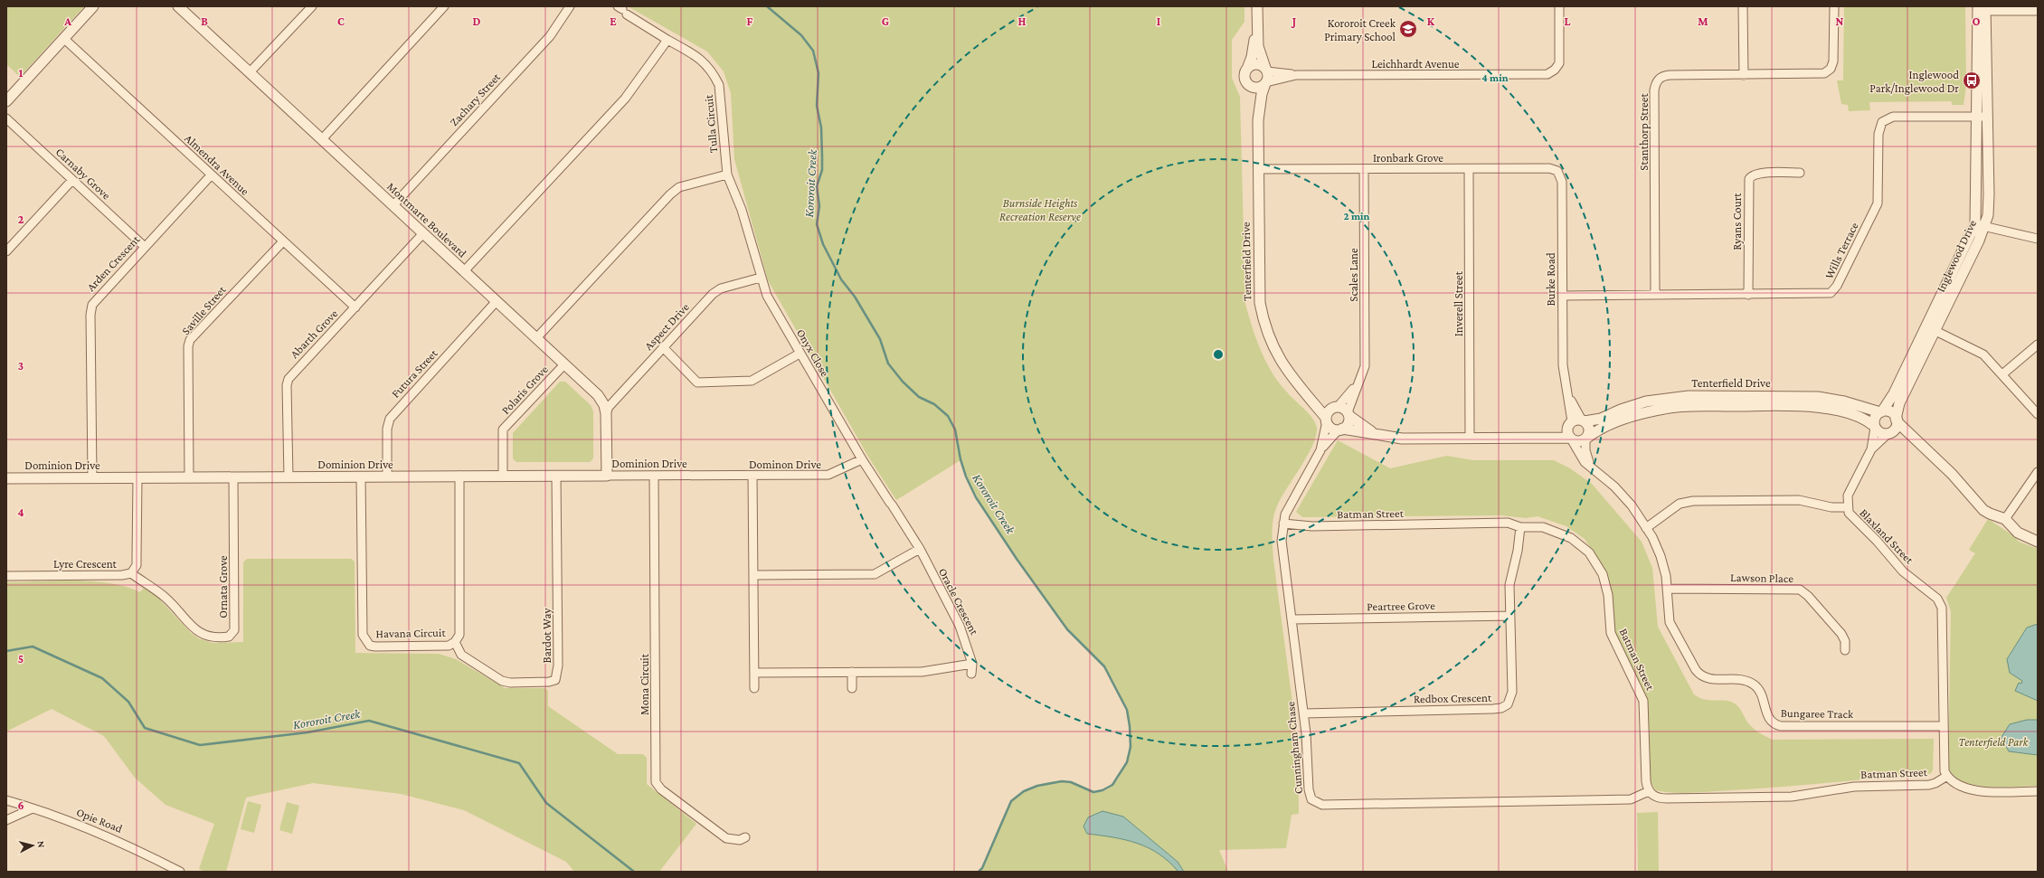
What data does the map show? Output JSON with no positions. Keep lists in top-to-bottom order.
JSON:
{
  "streets": {
    "street": [
      "Leichhardt Avenue",
      "Zachary Street",
      "Tulla Circuit",
      "Stanthorp Street",
      "Ironbark Grove",
      "Almendra Avenue",
      "Carnaby Grove",
      "Montmarte Boulevard",
      "Ryans Court",
      "Wills Terrace",
      "Inglewood Drive",
      "Tenterfield Drive",
      "Arden Crescent",
      "Scales Lane",
      "Burke Road",
      "Inverell Street",
      "Saville Street",
      "Aspect Drive",
      "Abarth Grove",
      "Onyx Close",
      "Futura Street",
      "Polaris Grove",
      "Dominion Drive",
      "Dominon Drive",
      "Batman Street",
      "Blaxland Street",
      "Lyre Crescent",
      "Lawson Place",
      "Ornata Grove",
      "Oracle Crescent",
      "Peartree Grove",
      "Havana Circuit",
      "Bardot Way",
      "Mona Circuit",
      "Redbox Crescent",
      "Bungaree Track",
      "Cunningham Chase",
      "Opie Road"
    ]
  },
  "crossings": [
    ["Leichhardt Avenue", "Tenterfield Drive"],
    ["Zachary Street", "Montmarte Boulevard"],
    ["Tulla Circuit", "Onyx Close"],
    ["Stanthorp Street", "Wills Terrace"],
    ["Ironbark Grove", "Tenterfield Drive"],
    ["Ironbark Grove", "Scales Lane"],
    ["Ironbark Grove", "Burke Road"],
    ["Ironbark Grove", "Inverell Street"],
    ["Almendra Avenue", "Arden Crescent"],
    ["Almendra Avenue", "Saville Street"],
    ["Almendra Avenue", "Abarth Grove"],
    ["Carnaby Grove", "Arden Crescent"],
    ["Montmarte Boulevard", "Aspect Drive"],
    ["Montmarte Boulevard", "Abarth Grove"],
    ["Montmarte Boulevard", "Futura Street"],
    ["Montmarte Boulevard", "Polaris Grove"],
    ["Montmarte Boulevard", "Dominion Drive"],
    ["Ryans Court", "Wills Terrace"],
    ["Wills Terrace", "Inglewood Drive"],
    ["Wills Terrace", "Burke Road"],
    ["Inglewood Drive", "Tenterfield Drive"],
    ["Tenterfield Drive", "Scales Lane"],
    ["Tenterfield Drive", "Burke Road"],
    ["Tenterfield Drive", "Inverell Street"],
    ["Tenterfield Drive", "Bungaree Track"],
    ["Tenterfield Drive", "Cunningham Chase"],
    ["Arden Crescent", "Dominion Drive"],
    ["Scales Lane", "Cunningham Chase"],
    ["Burke Road", "Bungaree Track"],
    ["Saville Street", "Dominion Drive"],
    ["Aspect Drive", "Onyx Close"],
    ["Abarth Grove", "Dominion Drive"],
    ["Onyx Close", "Dominon Drive"],
    ["Onyx Close", "Oracle Crescent"],
    ["Futura Street", "Dominion Drive"],
    ["Polaris Grove", "Dominion Drive"],
    ["Dominion Drive", "Dominon Drive"],
    ["Dominion Drive", "Lyre Crescent"],
    ["Dominion Drive", "Ornata Grove"],
    ["Dominion Drive", "Havana Circuit"],
    ["Dominion Drive", "Bardot Way"],
    ["Dominion Drive", "Mona Circuit"],
    ["Batman Street", "Blaxland Street"],
    ["Batman Street", "Redbox Crescent"],
    ["Batman Street", "Cunningham Chase"],
    ["Blaxland Street", "Bungaree Track"],
    ["Lyre Crescent", "Ornata Grove"],
    ["Lawson Place", "Bungaree Track"],
    ["Peartree Grove", "Redbox Crescent"],
    ["Peartree Grove", "Cunningham Chase"],
    ["Havana Circuit", "Bardot Way"],
    ["Redbox Crescent", "Cunningham Chase"]
  ],
  "water": ["Kororoit Creek"],
  "parks": ["Burnside Heights Recreation Reserve", "Tenterfield Park"],
  "places": {
    "school or university": ["Kororoit Creek Primary School"],
    "bus stop": ["Inglewood Park/Inglewood Dr"]
  },
  "north": "right",
  "grid": {
    "columns": [
      "A",
      "B",
      "C",
      "D",
      "E",
      "F",
      "G",
      "H",
      "I",
      "J",
      "K",
      "L",
      "M",
      "N",
      "O"
    ],
    "rows": [
      "1",
      "2",
      "3",
      "4",
      "5",
      "6"
    ]
  },
  "rings": ["4 min", "2 min"]
}
